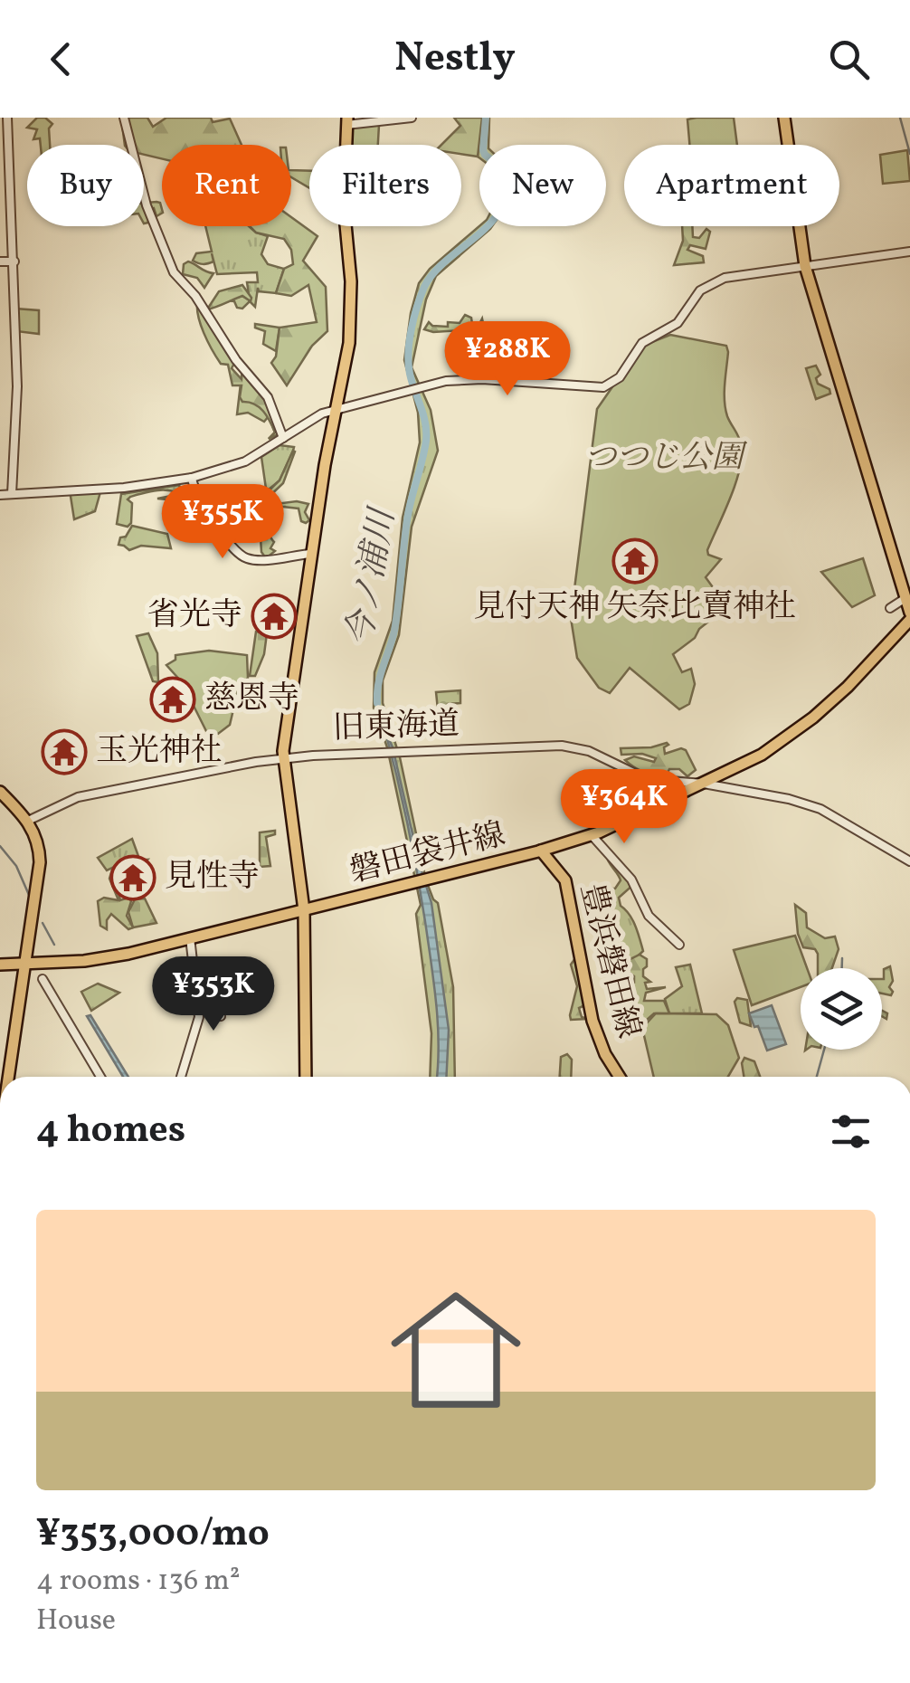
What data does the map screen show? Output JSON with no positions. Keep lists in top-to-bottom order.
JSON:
{
  "streets": {
    "main road": ["磐田袋井線", "豊浜磐田線"],
    "street": ["旧東海道"]
  },
  "crossings": [
    ["旧東海道", "磐田袋井線"],
    ["磐田袋井線", "豊浜磐田線"]
  ],
  "water": ["今ノ浦川"],
  "parks": ["つつじ公園"],
  "places": {
    "temple": [
      "見付天神 矢奈比賣神社",
      "省光寺",
      "慈恩寺",
      "玉光神社",
      "見性寺"
    ]
  },
  "page": {
    "header": "Nestly",
    "chip": [
      "Buy",
      "Rent",
      "Filters",
      "New",
      "Apartment"
    ],
    "price": [
      "¥288K",
      "¥355K",
      "¥364K",
      "¥353K"
    ],
    "heading": "4 homes",
    "list": [
      {
        "name": "¥353,000/mo",
        "note": "4 rooms · 136 m² · House"
      }
    ]
  }
}
